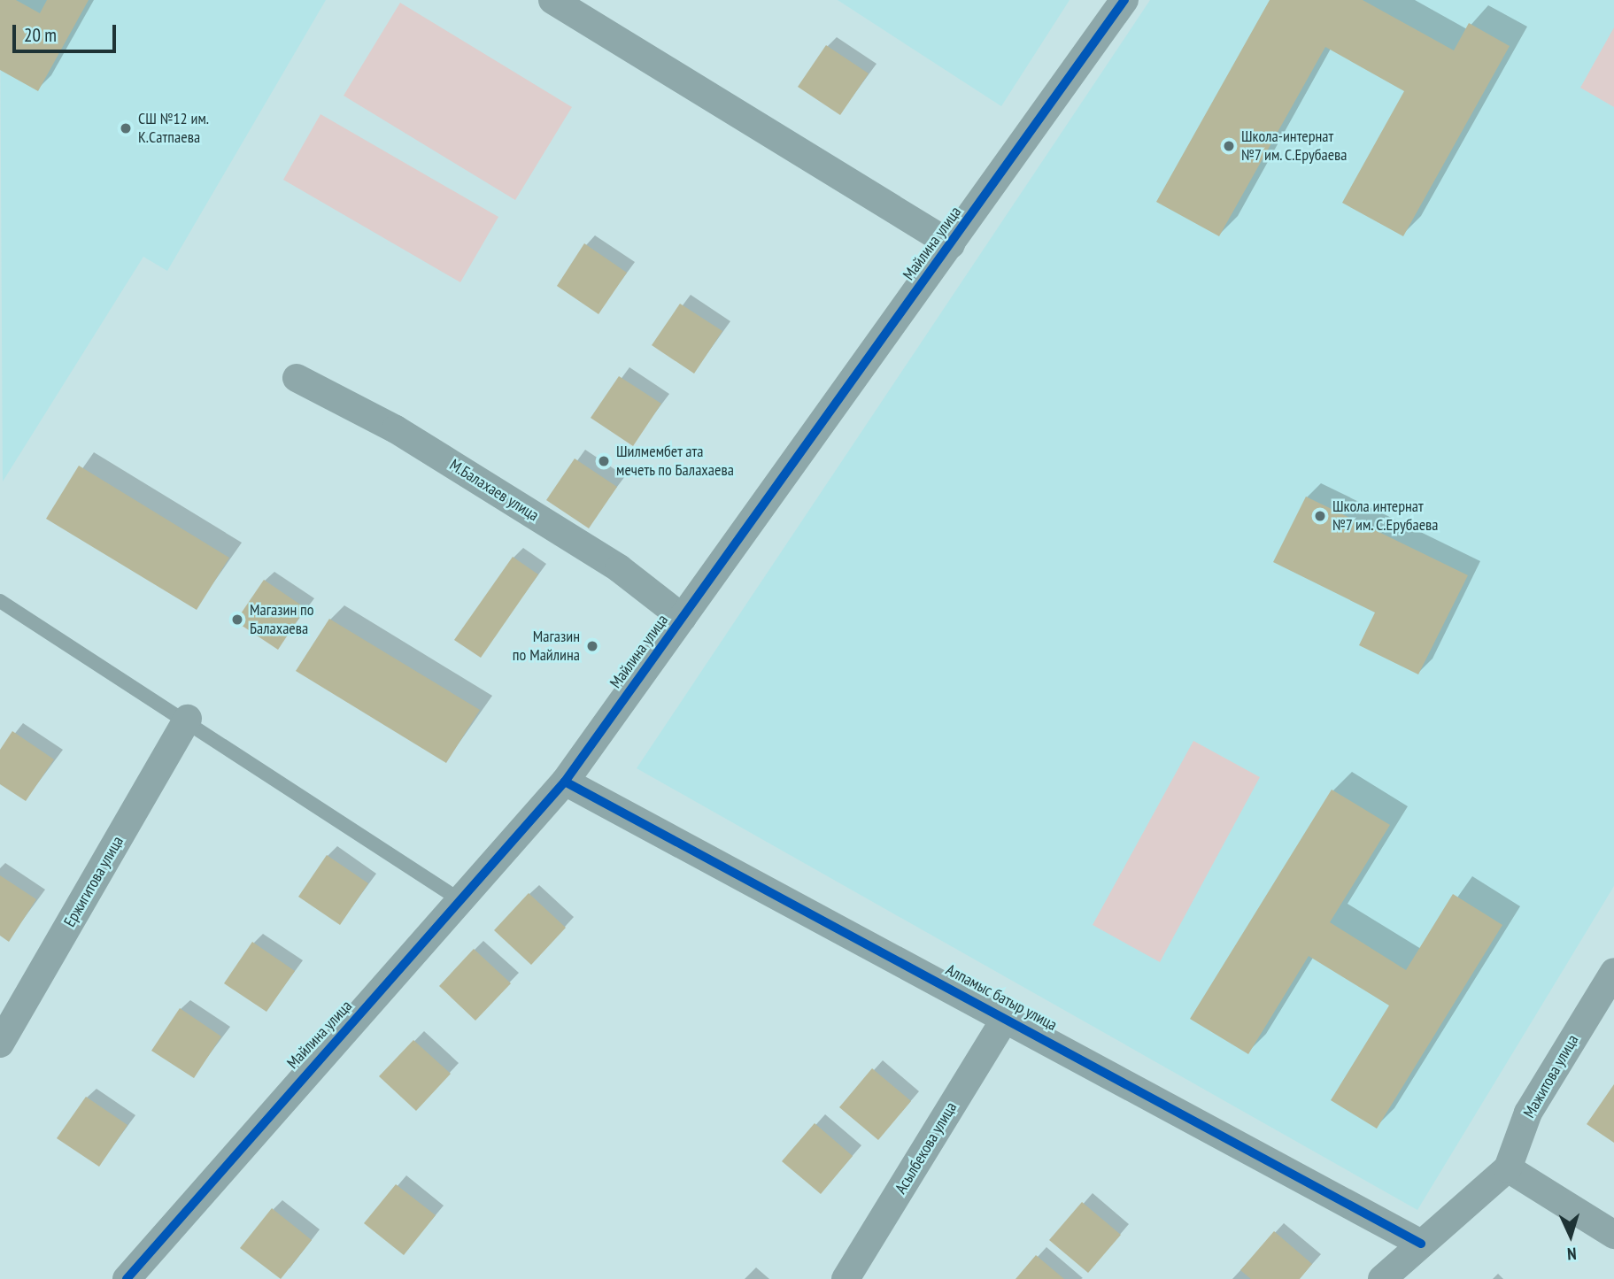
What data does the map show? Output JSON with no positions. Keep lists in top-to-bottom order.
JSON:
{
  "streets": {
    "street": [
      "Майлина улица",
      "М.Балахаев улица",
      "Ержигитова улица",
      "Алпамыс батыр улица",
      "Мажитова улица",
      "Асылбекова улица"
    ]
  },
  "crossings": [
    ["Майлина улица", "М.Балахаев улица"],
    ["Майлина улица", "Алпамыс батыр улица"],
    ["Алпамыс батыр улица", "Мажитова улица"],
    ["Алпамыс батыр улица", "Асылбекова улица"]
  ],
  "places": [
    "СШ №12 им. К.Сатпаева",
    "Школа-интернат №7 им. С.Ерубаева",
    "Шилмембет ата мечеть по Балахаева",
    "Школа интернат №7 им. С.Ерубаева",
    "Магазин по Балахаева",
    "Магазин по Майлина"
  ],
  "scale_bar": "20 m",
  "north": "bottom"
}
